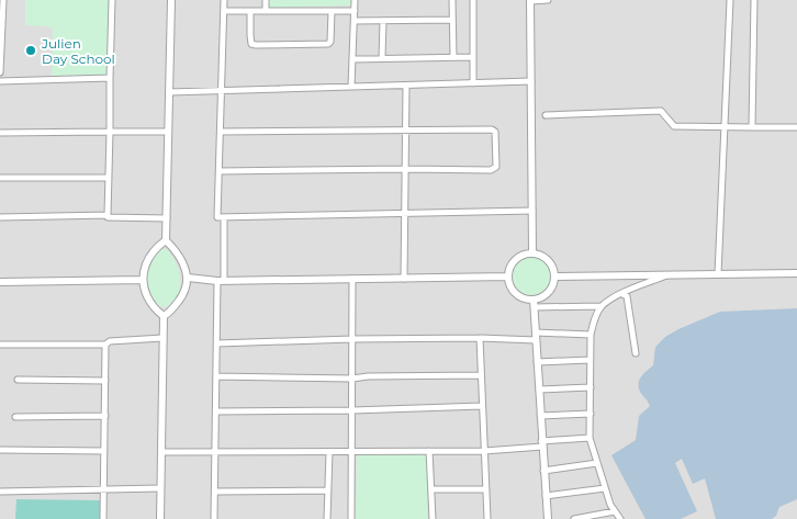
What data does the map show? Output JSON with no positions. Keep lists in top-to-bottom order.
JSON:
{
  "places": ["Julien Day School"]
}
